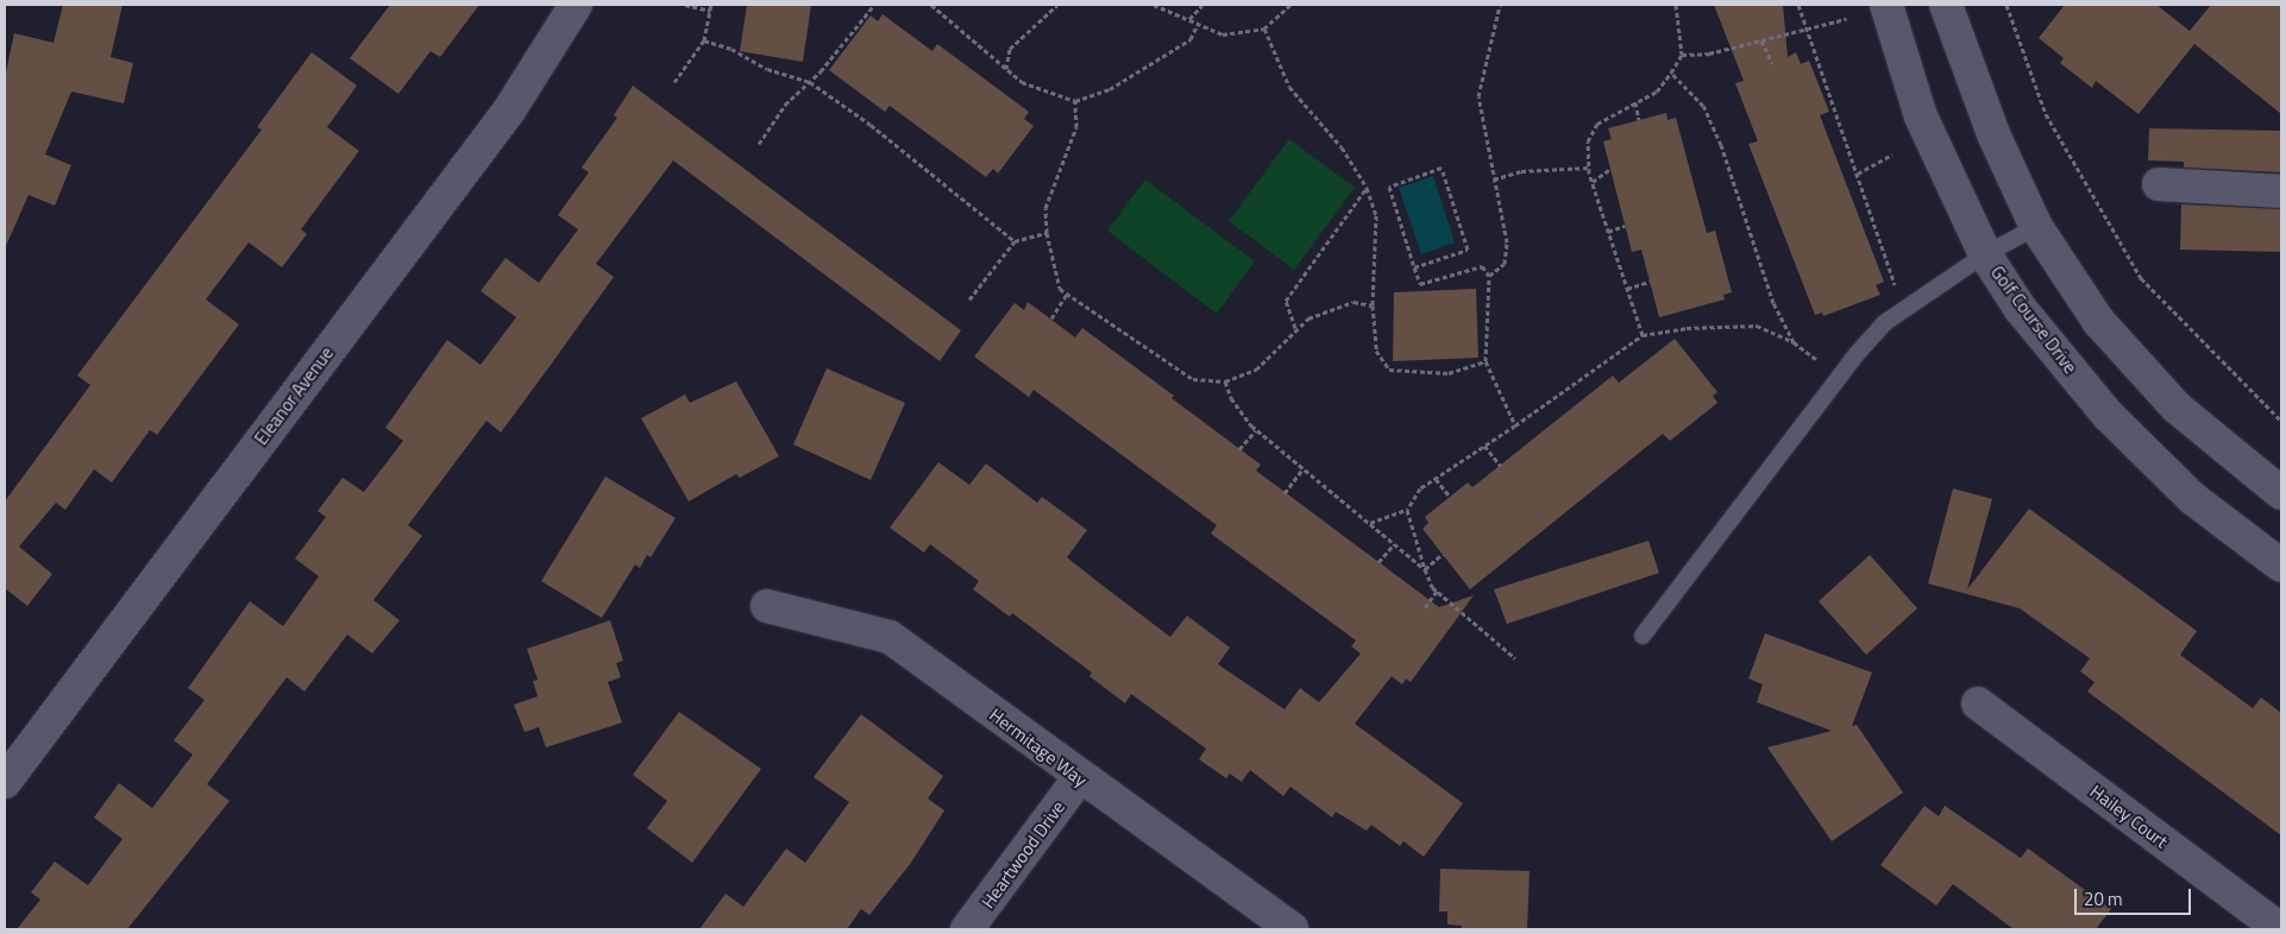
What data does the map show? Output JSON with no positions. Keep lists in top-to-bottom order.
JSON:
{
  "streets": {
    "street": [
      "Golf Course Drive",
      "Eleanor Avenue",
      "Hermitage Way",
      "Hailey Court",
      "Heartwood Drive"
    ]
  },
  "crossings": [
    ["Hermitage Way", "Heartwood Drive"]
  ],
  "scale_bar": "20 m"
}
